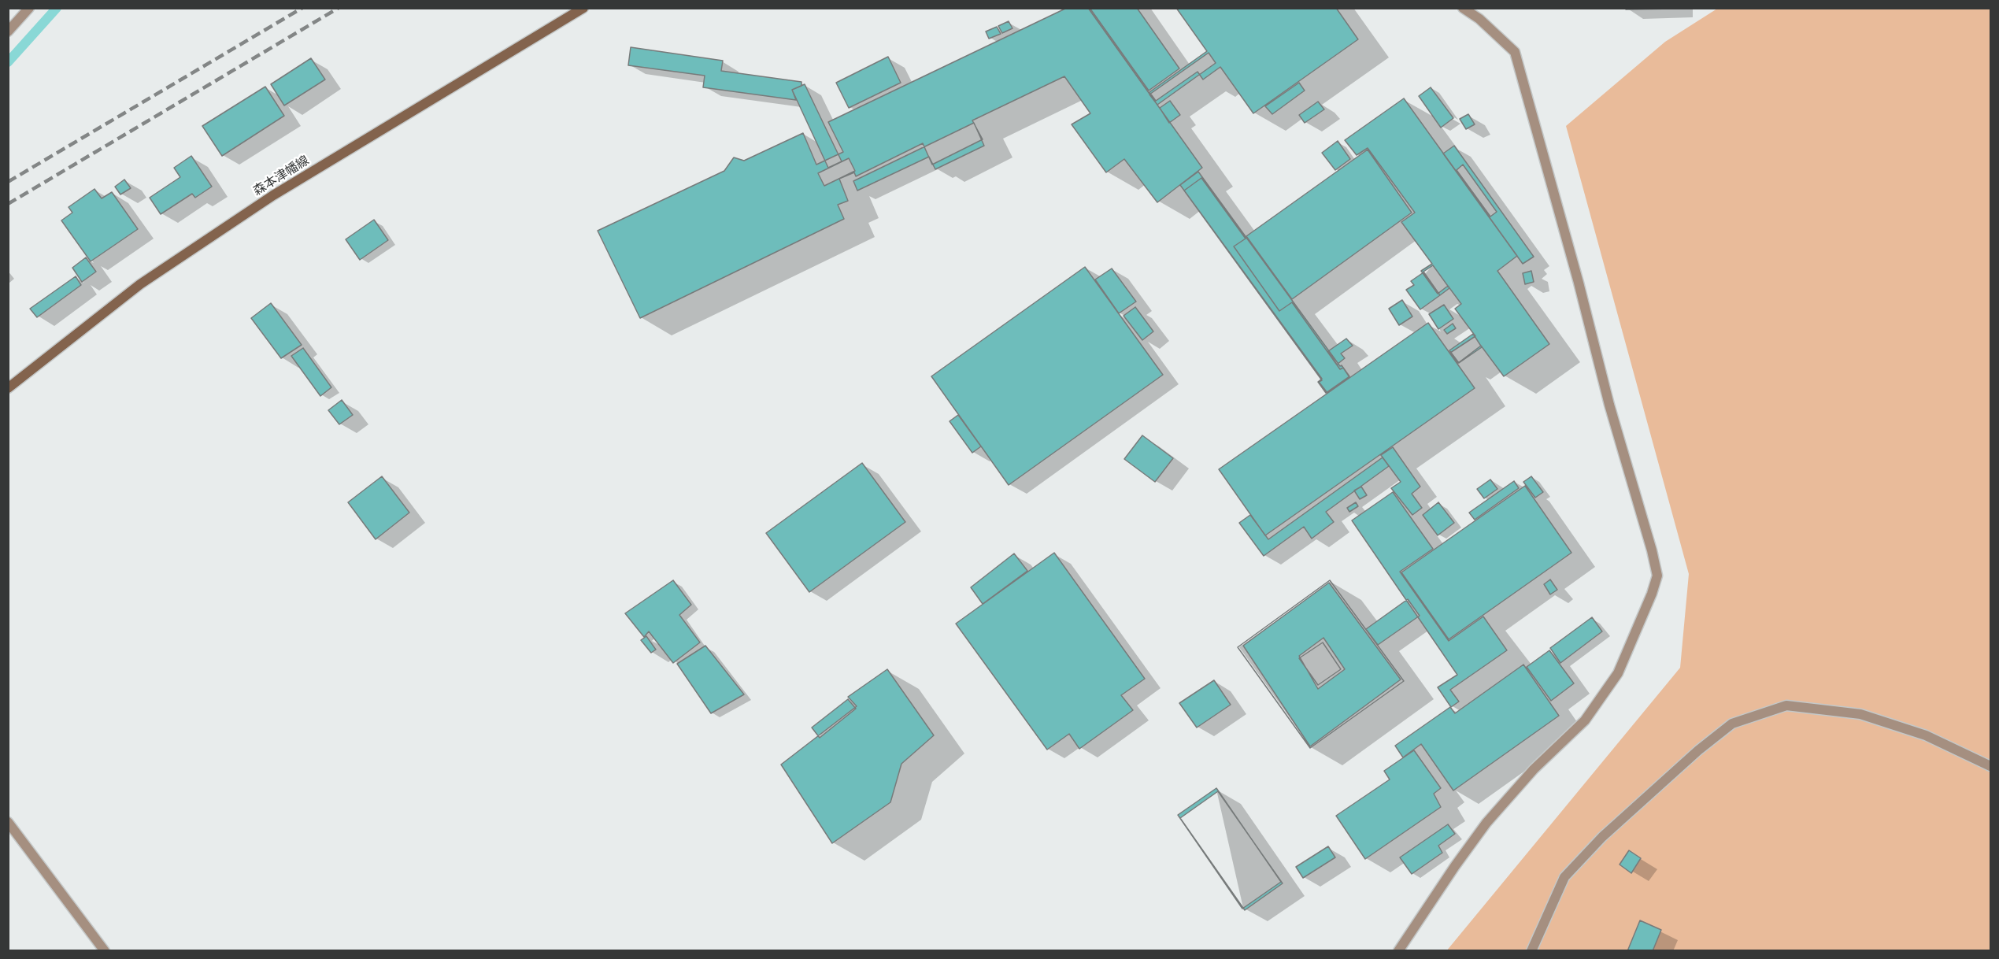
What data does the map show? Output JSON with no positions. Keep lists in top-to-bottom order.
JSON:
{
  "streets": {
    "main road": ["森本津幡線"]
  }
}
